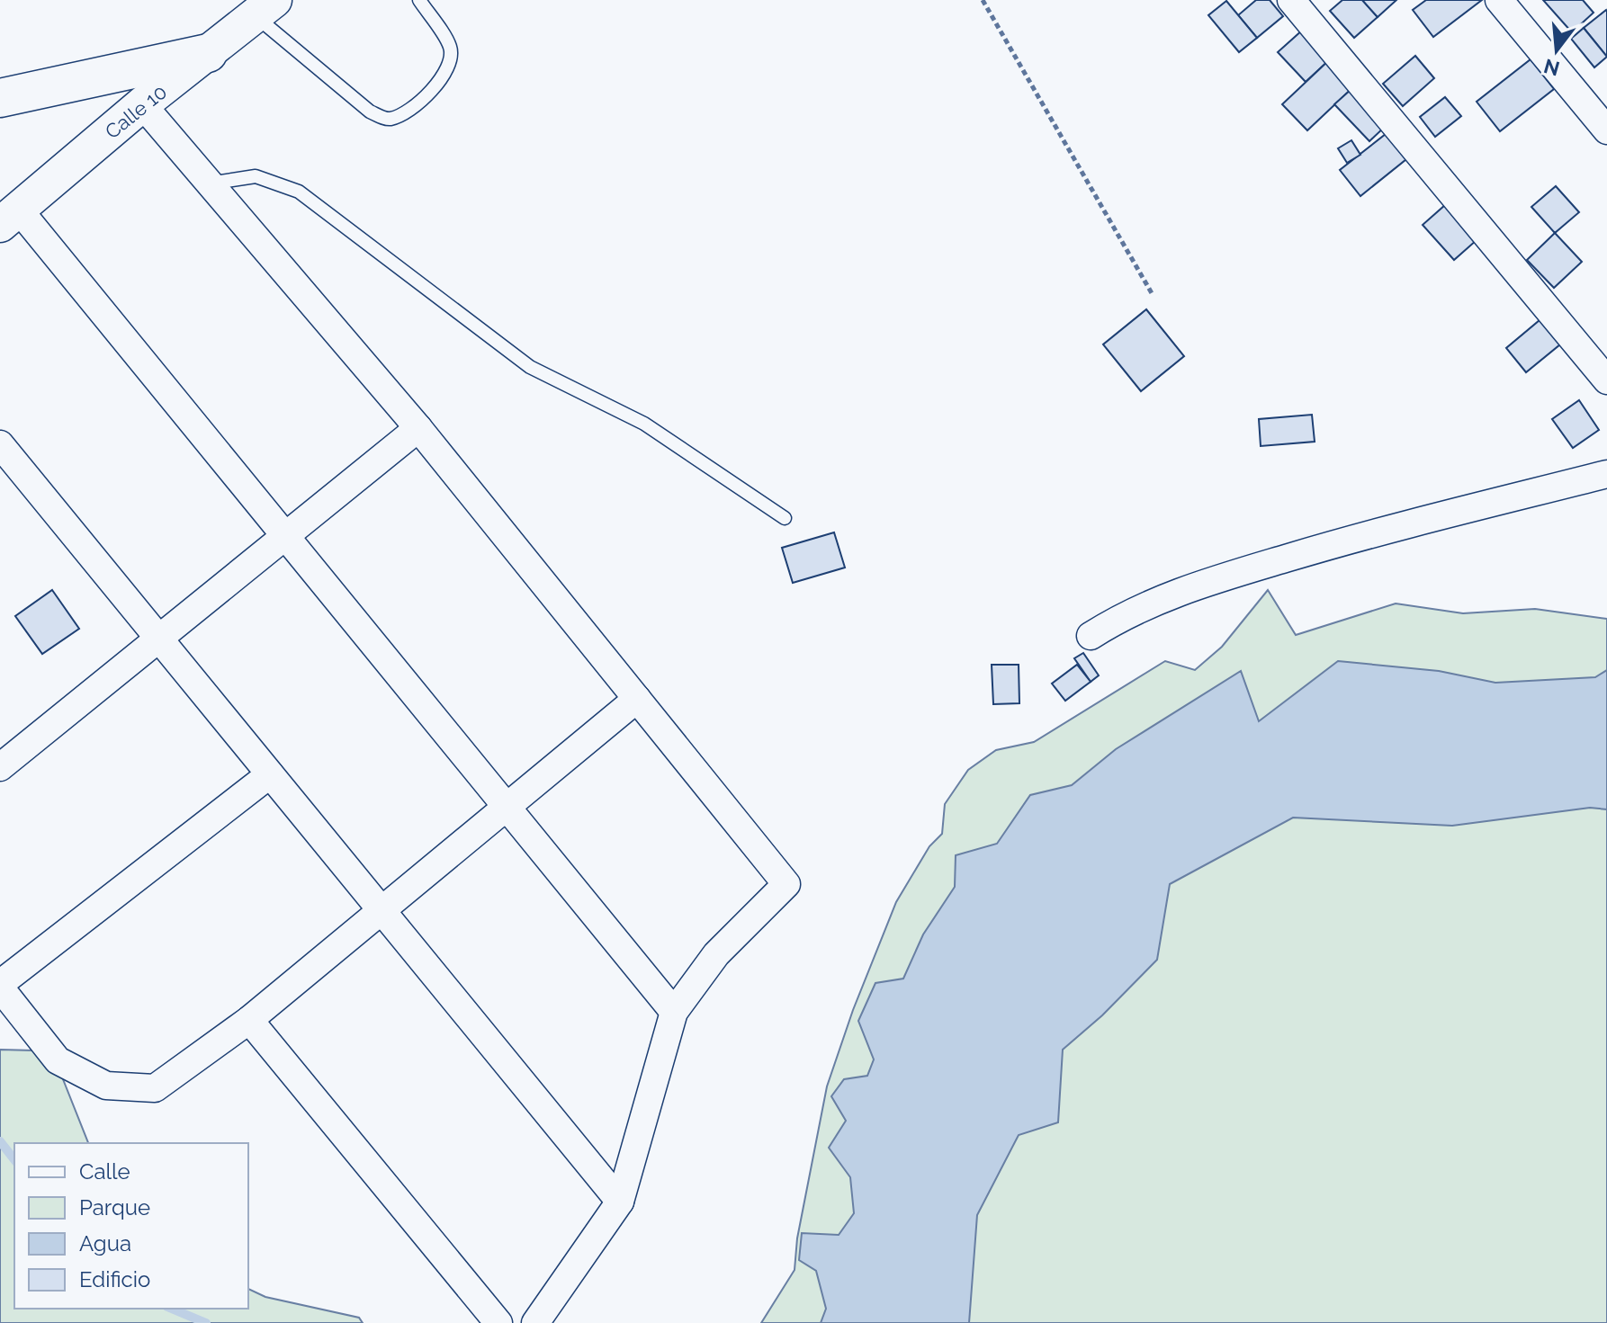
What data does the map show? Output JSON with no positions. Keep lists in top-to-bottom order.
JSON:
{
  "streets": {
    "street": ["Calle 10"]
  },
  "legend": [
    "Calle",
    "Parque",
    "Agua",
    "Edificio"
  ],
  "north": "bottom"
}
